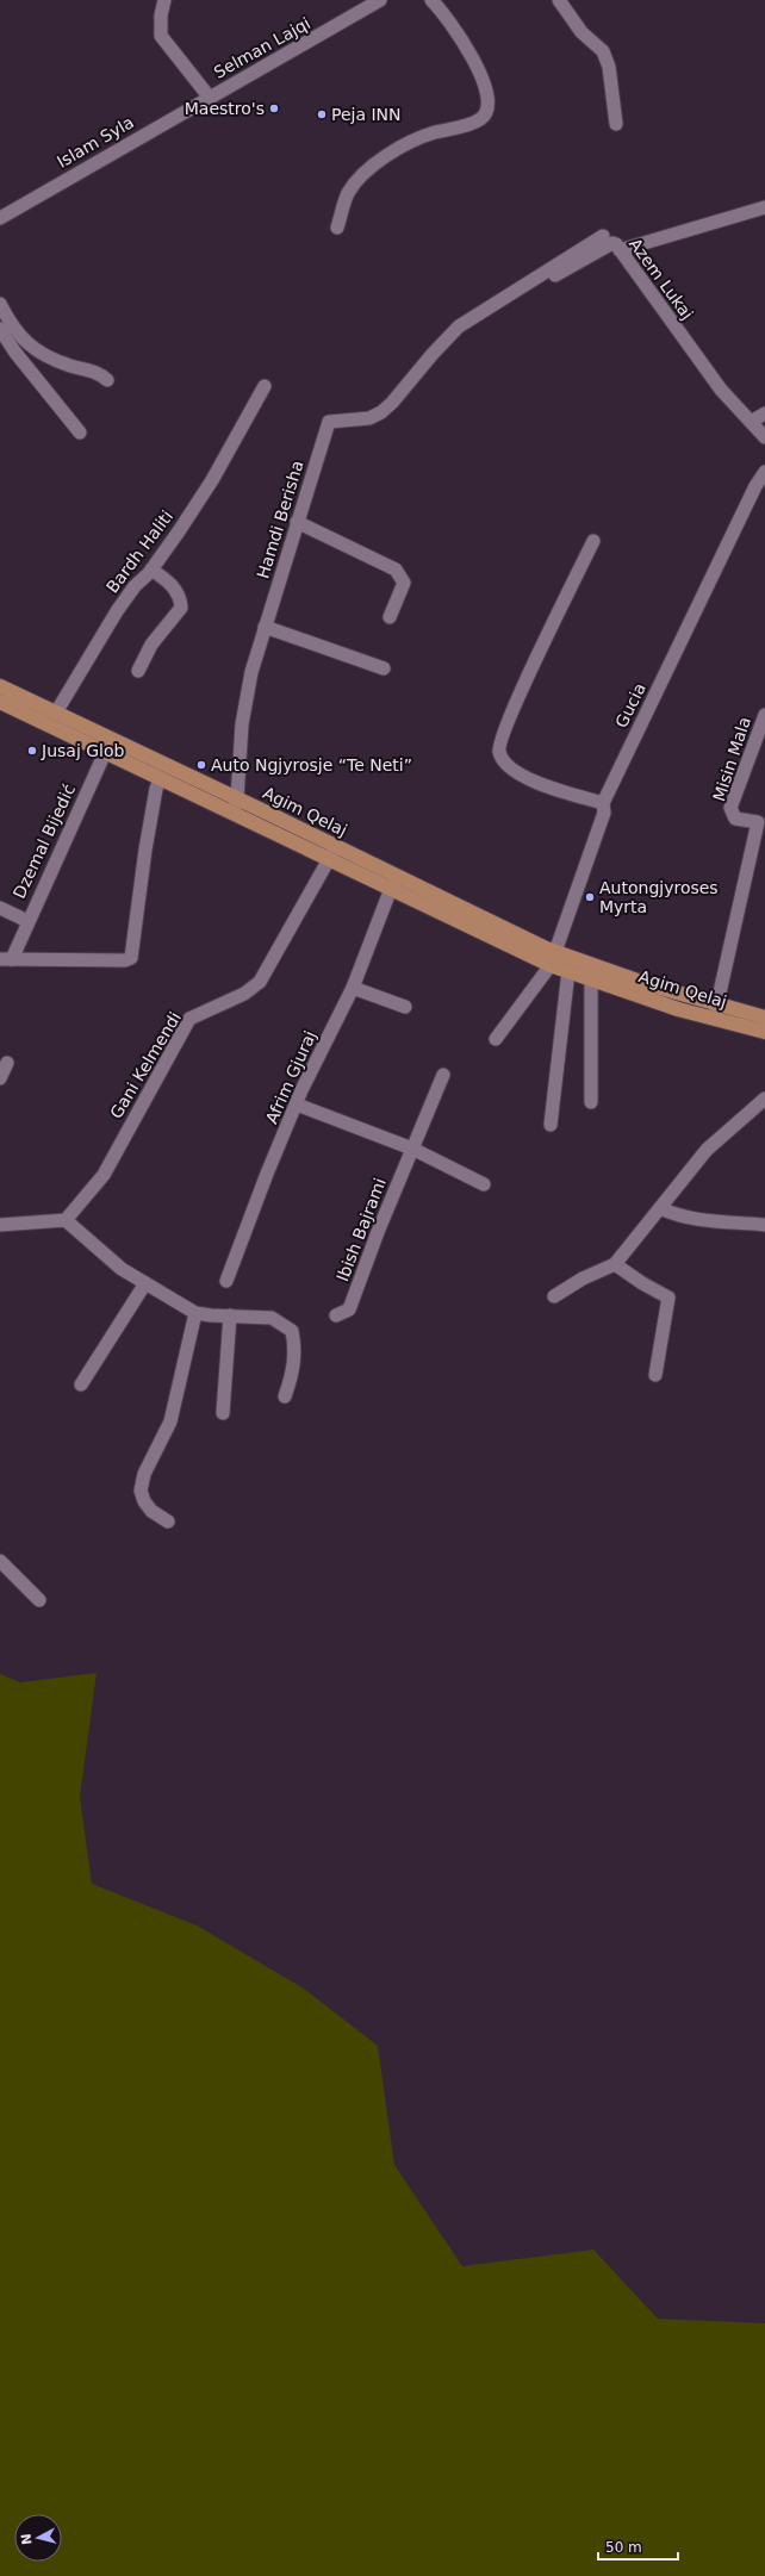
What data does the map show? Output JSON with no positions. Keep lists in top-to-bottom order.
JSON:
{
  "streets": {
    "main road": ["Agim Qelaj"],
    "street": [
      "Selman Lajqi",
      "Islam Syla",
      "Azem Lukaj",
      "Hamdi Berisha",
      "Bardh Haliti",
      "Gucia",
      "Misin Mala",
      "Dzemal Bijedić",
      "Gani Kelmendi",
      "Afrim Gjuraj",
      "Ibish Bajrami"
    ]
  },
  "crossings": [
    ["Selman Lajqi", "Islam Syla"],
    ["Azem Lukaj", "Hamdi Berisha"],
    ["Hamdi Berisha", "Agim Qelaj"],
    ["Bardh Haliti", "Agim Qelaj"],
    ["Gucia", "Agim Qelaj"],
    ["Misin Mala", "Agim Qelaj"],
    ["Agim Qelaj", "Dzemal Bijedić"],
    ["Agim Qelaj", "Gani Kelmendi"],
    ["Agim Qelaj", "Afrim Gjuraj"]
  ],
  "places": [
    "Maestro's",
    "Peja INN",
    "Jusaj Glob",
    "Auto Ngjyrosje “Te Neti”",
    "Autongjyroses Myrta"
  ],
  "scale_bar": "50 m",
  "north": "left"
}
